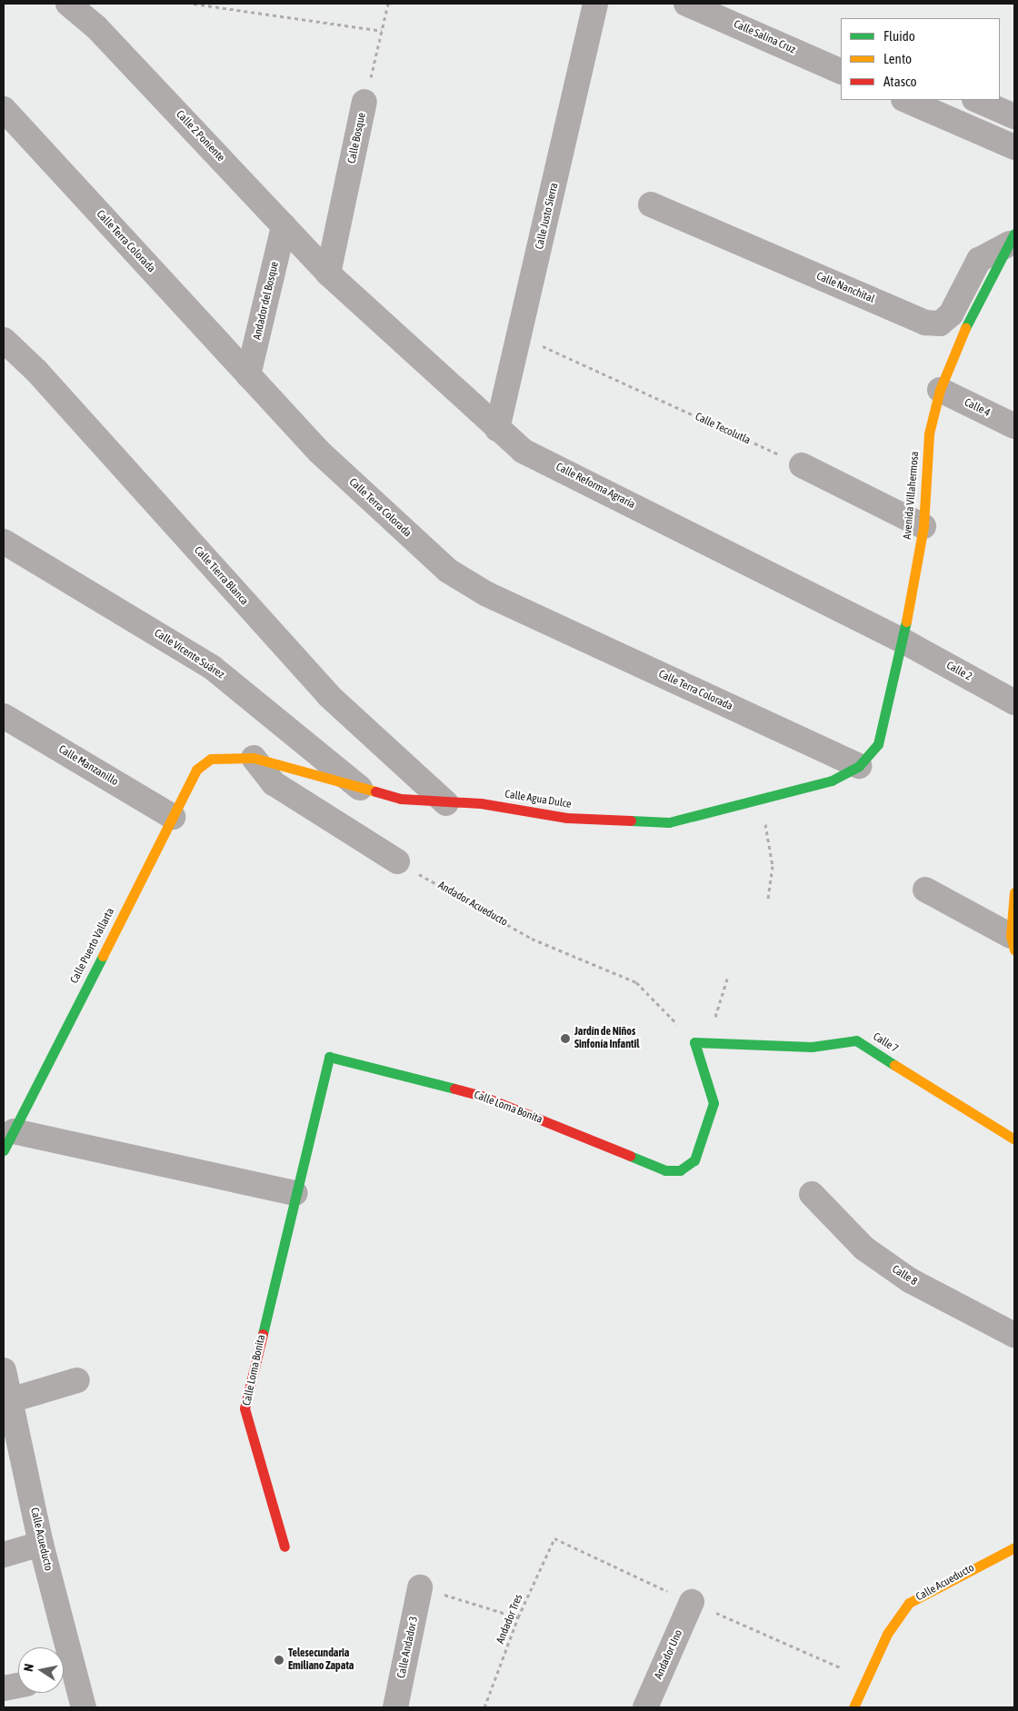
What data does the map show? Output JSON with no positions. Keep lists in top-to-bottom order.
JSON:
{
  "streets": {
    "street": [
      "Calle Salina Cruz",
      "Calle 2 Poniente",
      "Calle Bosque",
      "Calle Justo Sierra",
      "Calle Terra Colorada",
      "Calle Nanchital",
      "Andador del Bosque",
      "Calle 4",
      "Calle Reforma Agraria",
      "Avenida Villahermosa",
      "Calle Tierra Blanca",
      "Calle Vicente Suárez",
      "Calle 2",
      "Calle Manzanillo",
      "Calle Agua Dulce",
      "Calle Puerto Vallarta",
      "Calle 7",
      "Calle Loma Bonita",
      "Calle 8",
      "Calle Acueducto",
      "Calle Andador 3",
      "Andador Uno"
    ],
    "path": ["Calle Tecolutla", "Andador Acueducto", "Andador Tres"]
  },
  "crossings": [
    ["Calle 2 Poniente", "Calle Bosque"],
    ["Calle 2 Poniente", "Andador del Bosque"],
    ["Calle 2 Poniente", "Calle Reforma Agraria"],
    ["Calle Bosque", "Calle Reforma Agraria"],
    ["Calle Justo Sierra", "Calle Tecolutla"],
    ["Calle Justo Sierra", "Calle Reforma Agraria"],
    ["Calle Terra Colorada", "Andador del Bosque"],
    ["Calle Terra Colorada", "Avenida Villahermosa"],
    ["Calle Terra Colorada", "Calle Agua Dulce"],
    ["Calle Nanchital", "Avenida Villahermosa"],
    ["Calle 4", "Avenida Villahermosa"],
    ["Calle Reforma Agraria", "Avenida Villahermosa"],
    ["Calle Reforma Agraria", "Calle 2"],
    ["Avenida Villahermosa", "Calle 2"],
    ["Avenida Villahermosa", "Calle Agua Dulce"],
    ["Calle Tierra Blanca", "Calle Agua Dulce"],
    ["Calle Vicente Suárez", "Calle Agua Dulce"],
    ["Calle Manzanillo", "Calle Puerto Vallarta"],
    ["Calle Agua Dulce", "Calle Puerto Vallarta"],
    ["Andador Acueducto", "Calle 7"],
    ["Andador Acueducto", "Calle Loma Bonita"],
    ["Calle 7", "Calle Loma Bonita"]
  ],
  "places": ["Jardín de Niños Sinfonía Infantil", "Telesecundaria Emiliano Zapata"],
  "legend": ["Fluido", "Lento", "Atasco"],
  "north": "left"
}
